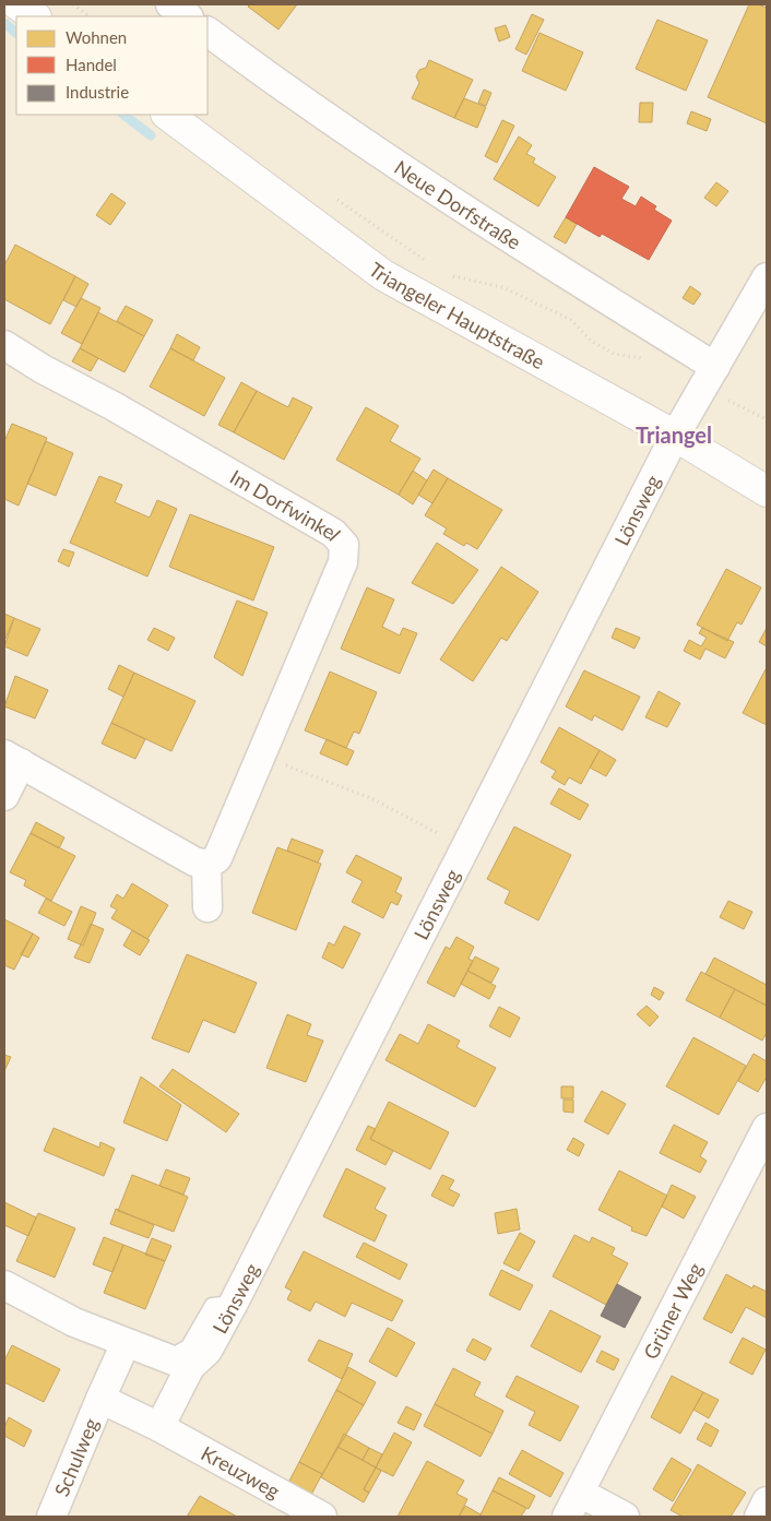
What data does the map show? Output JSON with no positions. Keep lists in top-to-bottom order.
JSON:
{
  "streets": {
    "street": [
      "Neue Dorfstraße",
      "Triangeler Hauptstraße",
      "Im Dorfwinkel",
      "Lönsweg",
      "Grüner Weg",
      "Schulweg",
      "Kreuzweg"
    ]
  },
  "crossings": [
    ["Neue Dorfstraße", "Lönsweg"],
    ["Triangeler Hauptstraße", "Lönsweg"],
    ["Lönsweg", "Kreuzweg"],
    ["Schulweg", "Kreuzweg"]
  ],
  "districts": ["Triangel"],
  "legend": ["Wohnen", "Handel", "Industrie"]
}
